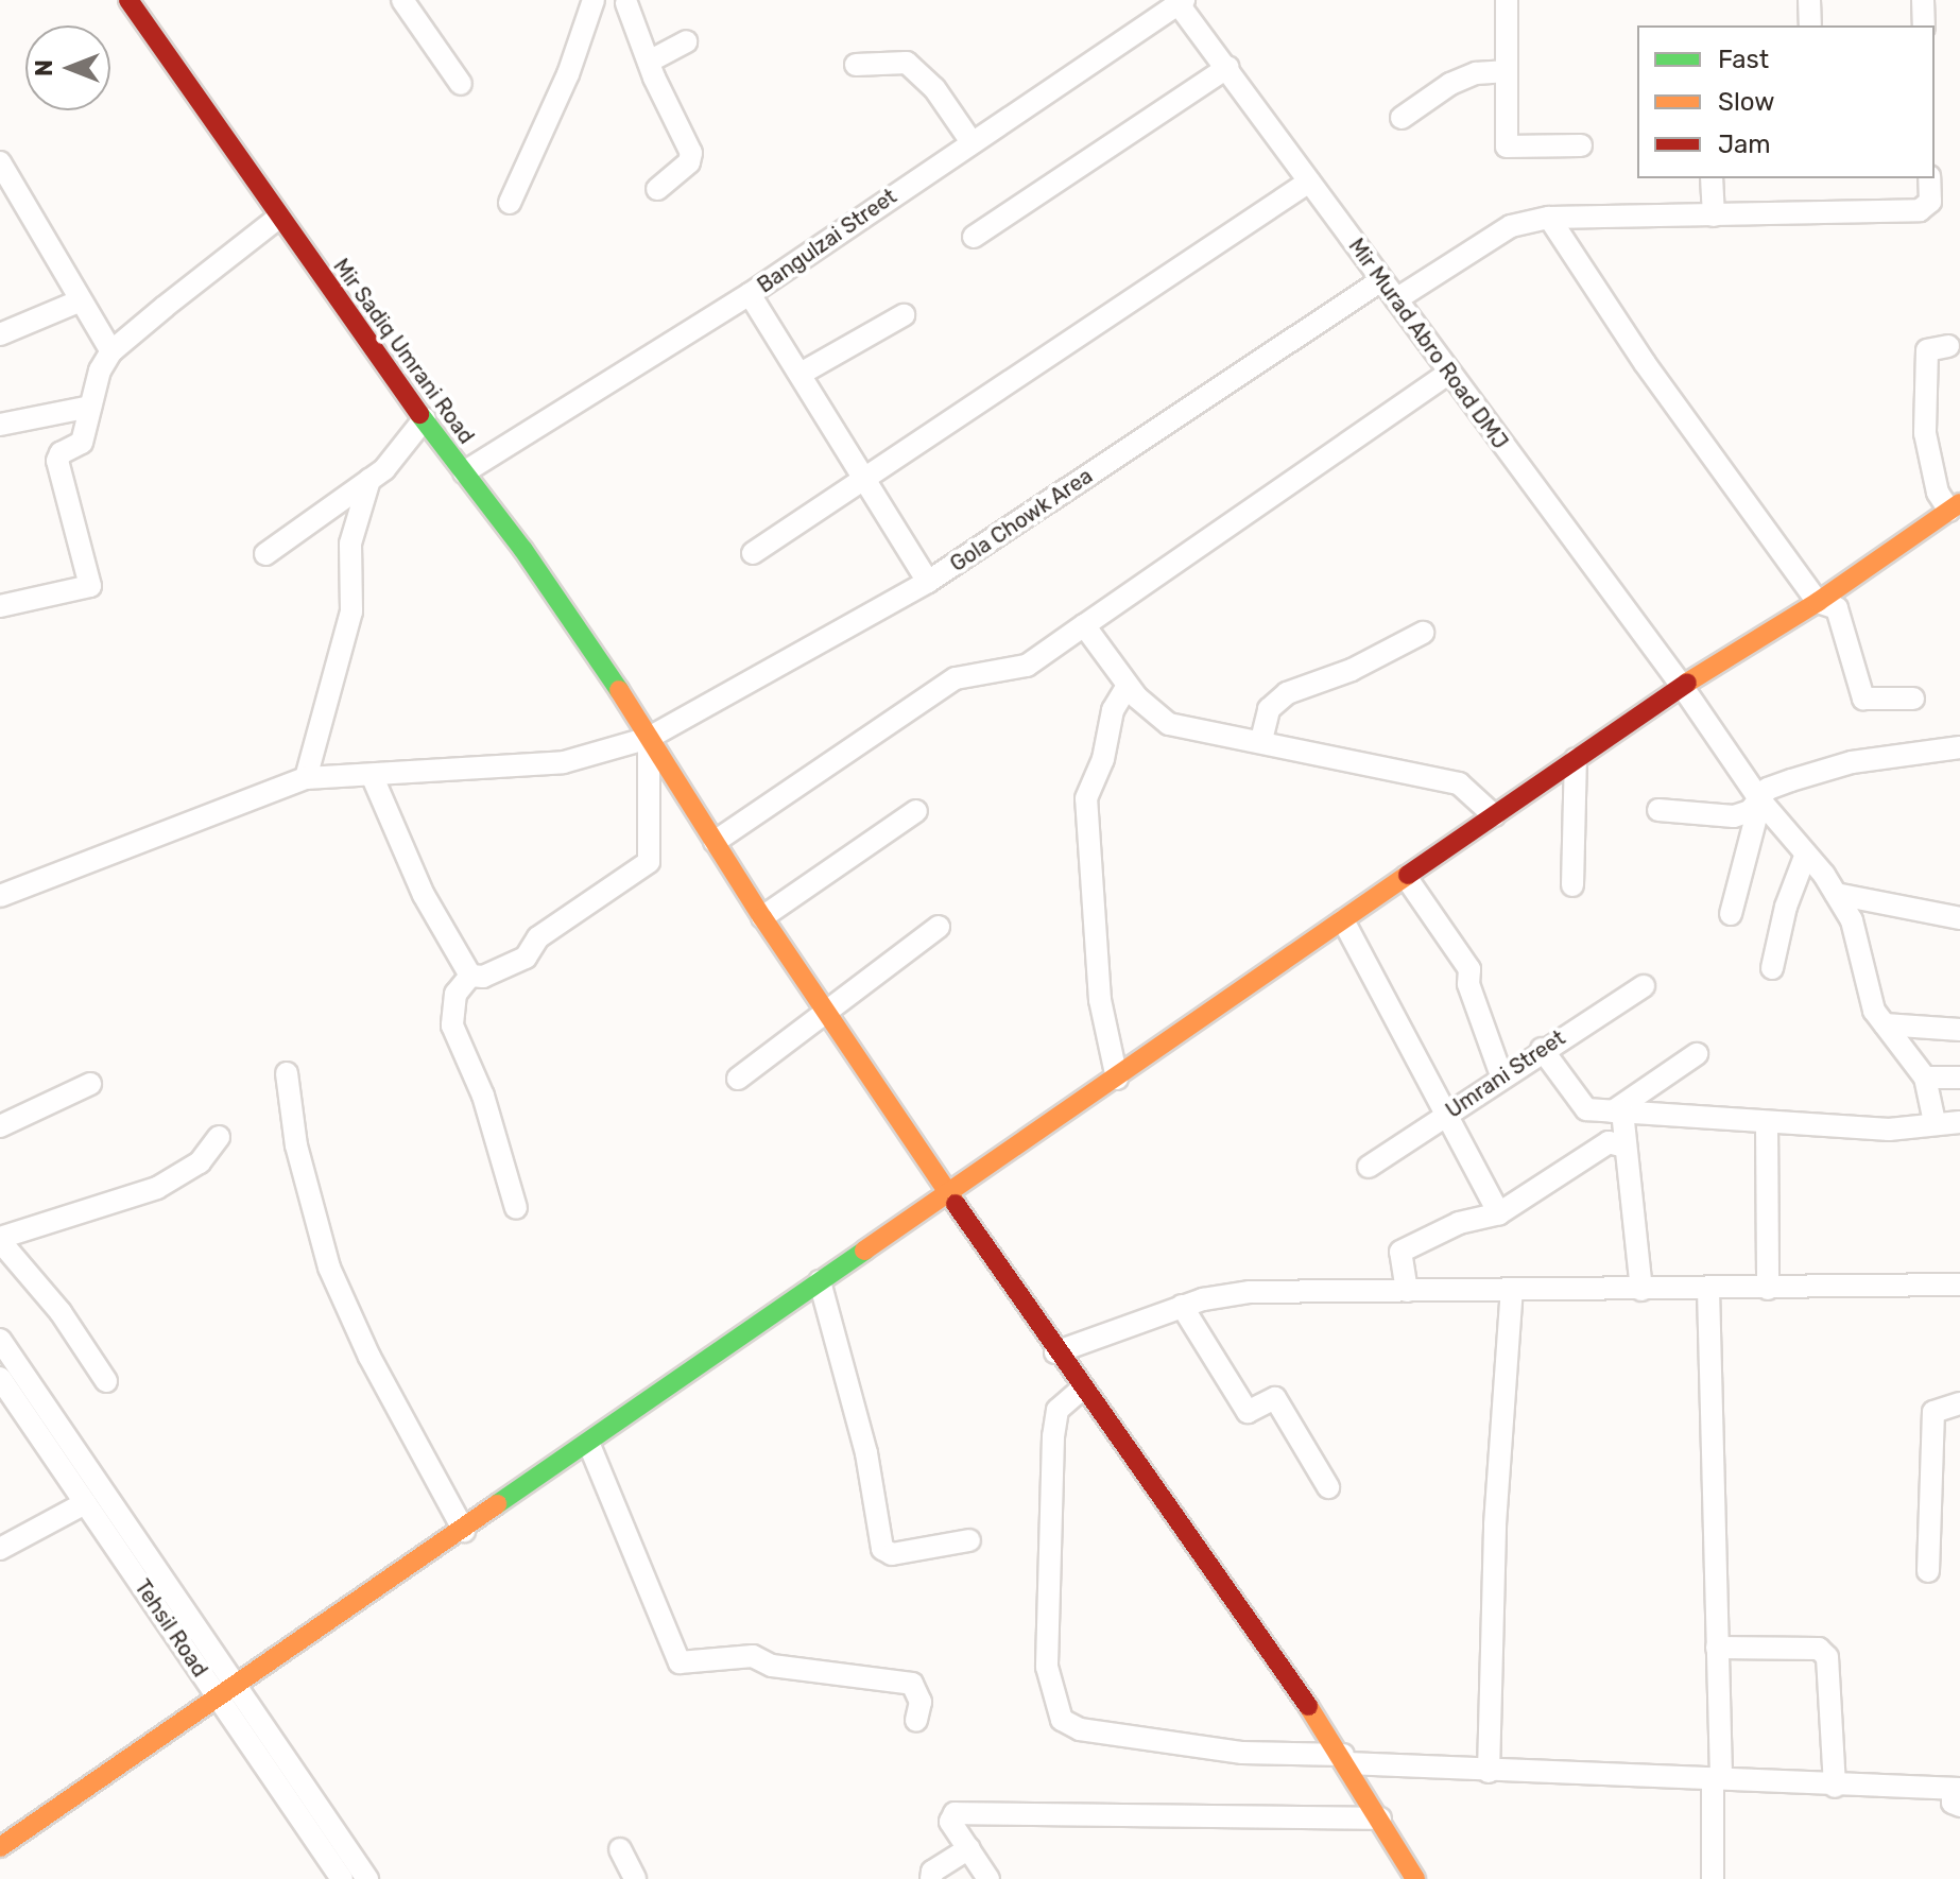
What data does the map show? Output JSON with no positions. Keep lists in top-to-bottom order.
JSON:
{
  "streets": {
    "street": [
      "Bangulzai Street",
      "Mir Murad Abro Road DMJ",
      "Mir Sadiq Umrani Road",
      "Gola Chowk Area",
      "Umrani Street",
      "Tehsil Road"
    ]
  },
  "crossings": [
    ["Bangulzai Street", "Mir Murad Abro Road DMJ"],
    ["Bangulzai Street", "Mir Sadiq Umrani Road"],
    ["Mir Murad Abro Road DMJ", "Gola Chowk Area"],
    ["Mir Sadiq Umrani Road", "Gola Chowk Area"]
  ],
  "legend": ["Fast", "Slow", "Jam"],
  "north": "left"
}
